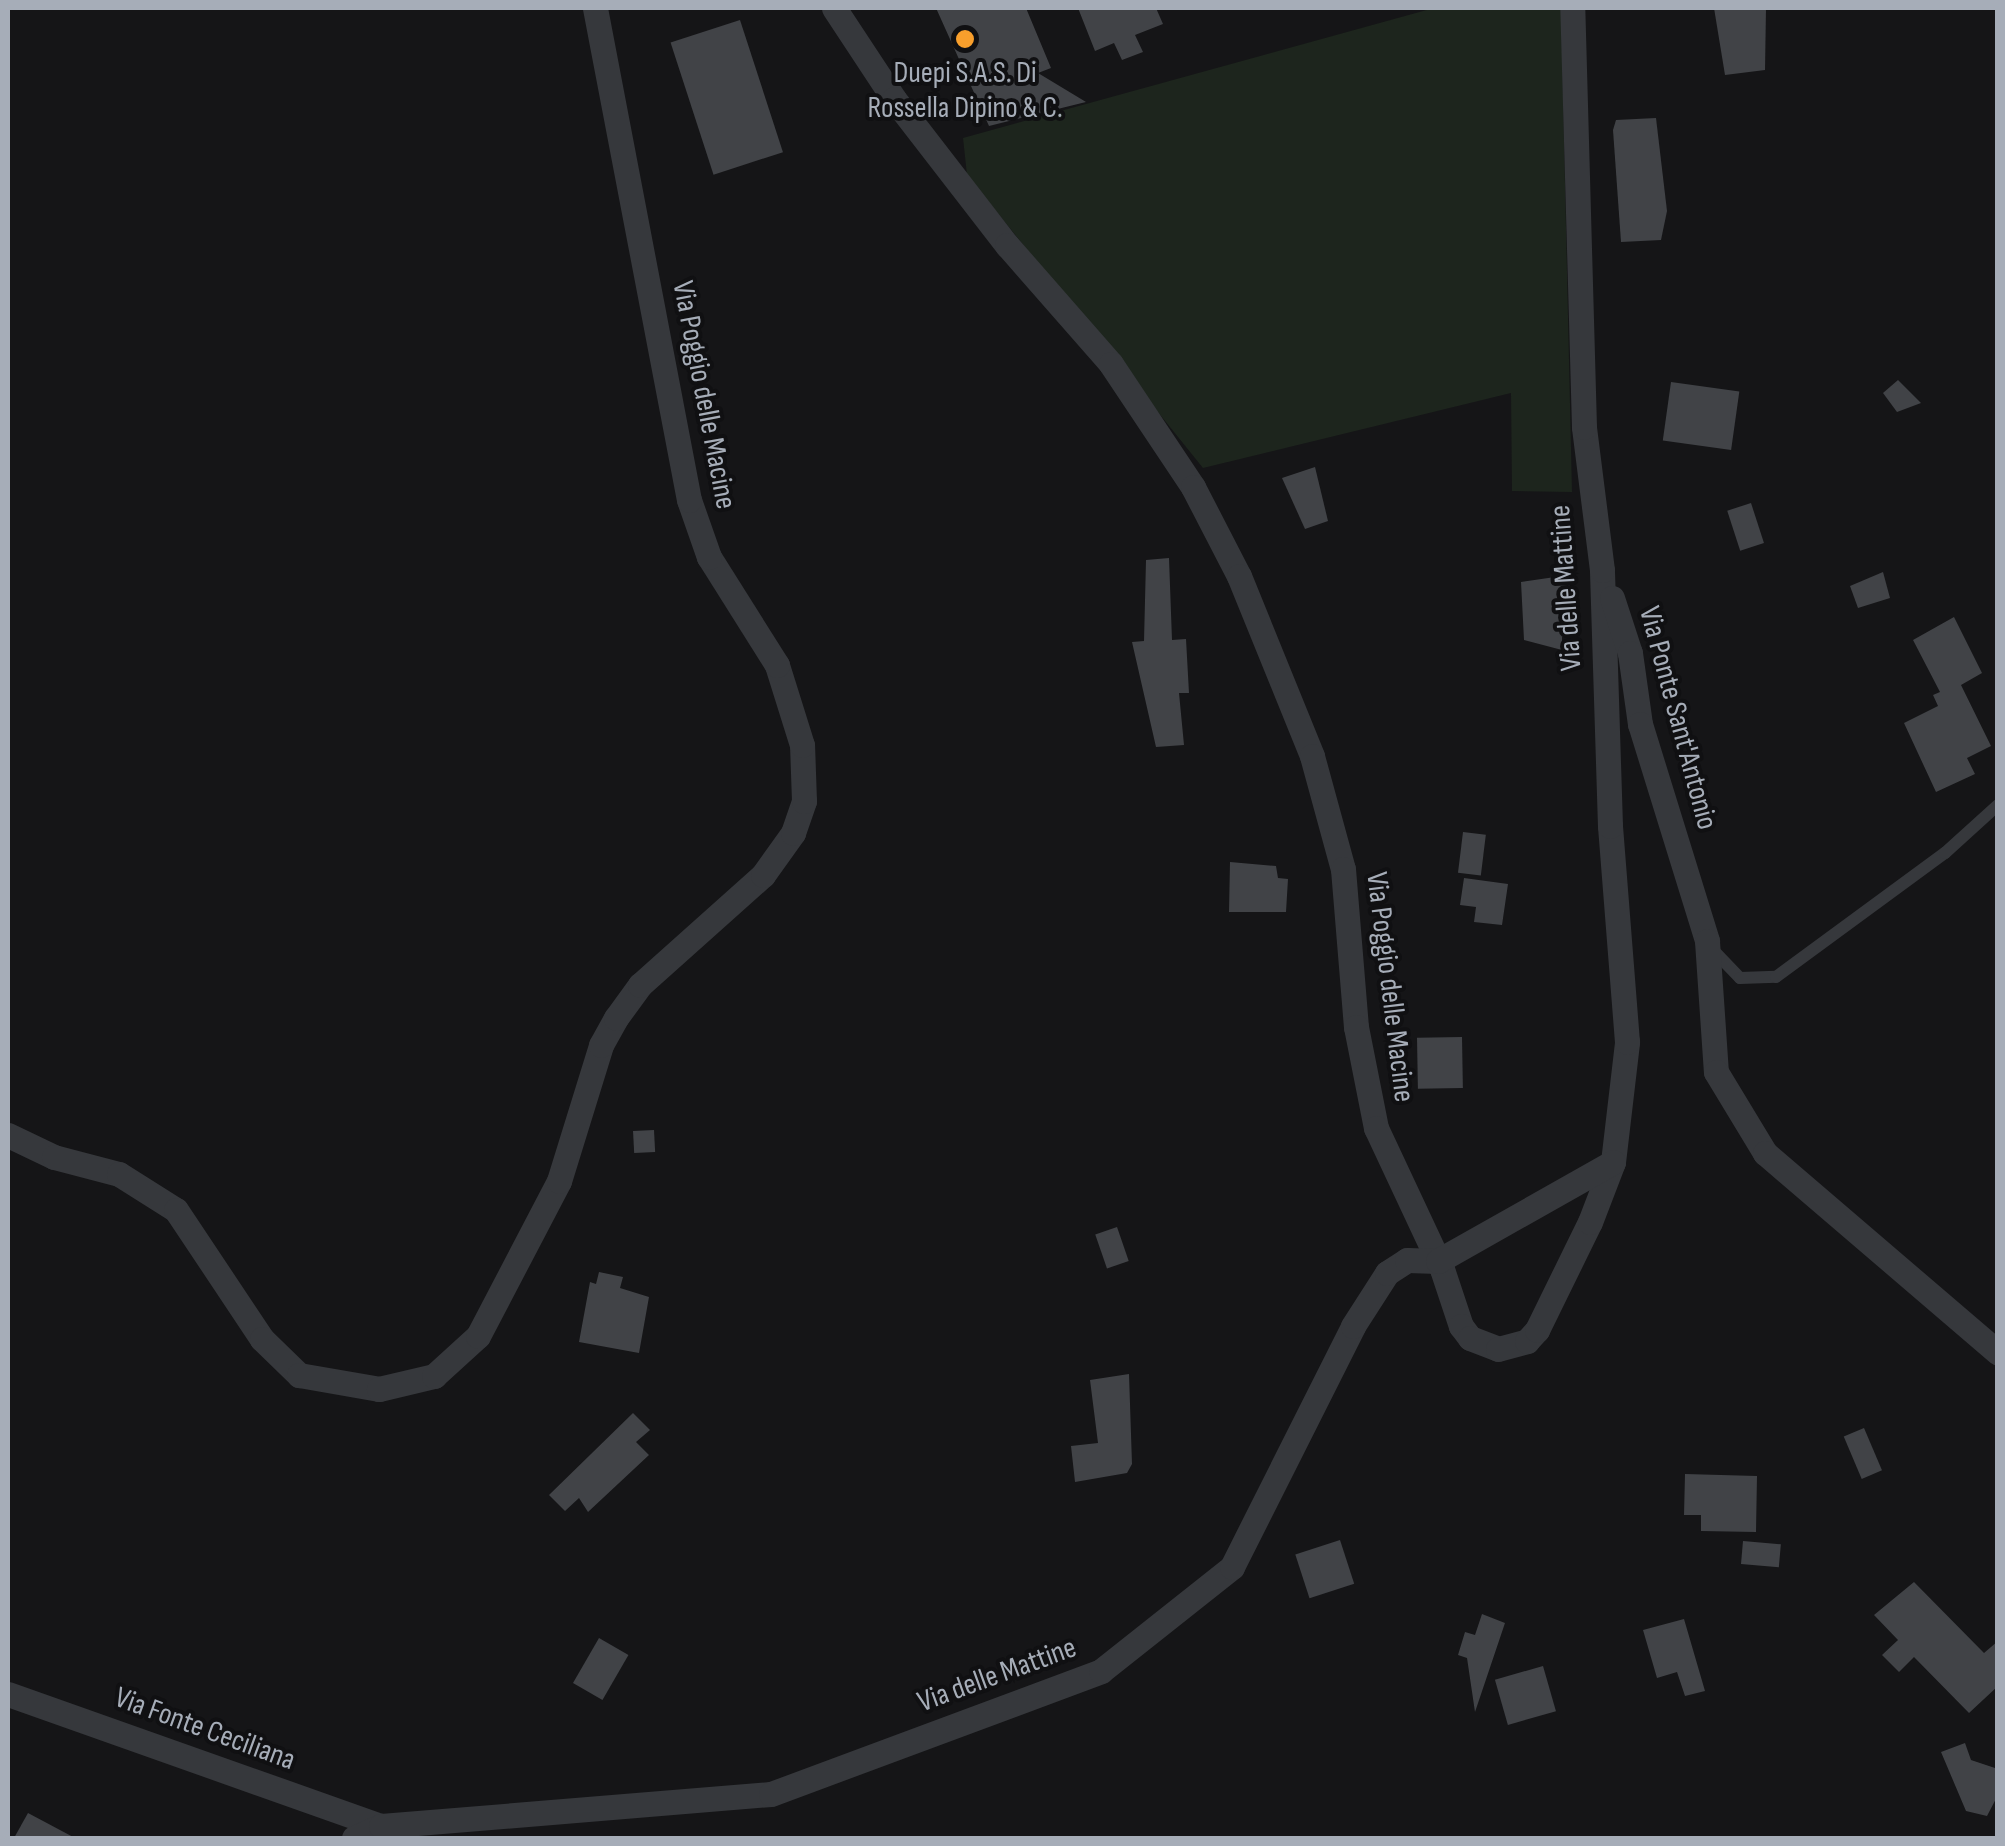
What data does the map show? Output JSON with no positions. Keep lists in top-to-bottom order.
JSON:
{
  "streets": {
    "street": [
      "Via Poggio delle Macine",
      "Via delle Mattine",
      "Via Ponte Sant'Antonio",
      "Via Fonte Ceciliana"
    ]
  },
  "crossings": [
    ["Via Poggio delle Macine", "Via delle Mattine"],
    ["Via delle Mattine", "Via Ponte Sant'Antonio"],
    ["Via delle Mattine", "Via Fonte Ceciliana"]
  ],
  "places": ["Duepi S.A.S. Di Rossella Dipino & C."]
}
